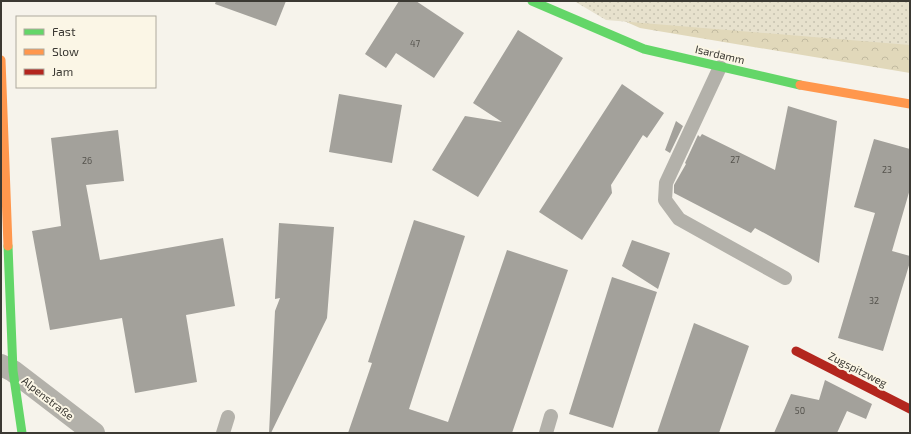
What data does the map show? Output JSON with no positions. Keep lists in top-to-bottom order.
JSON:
{
  "streets": {
    "street": ["Isardamm", "Zugspitzweg", "Alpenstraße"]
  },
  "house_numbers": [
    "47",
    "27",
    "26",
    "23",
    "32",
    "50"
  ],
  "legend": ["Fast", "Slow", "Jam"]
}
